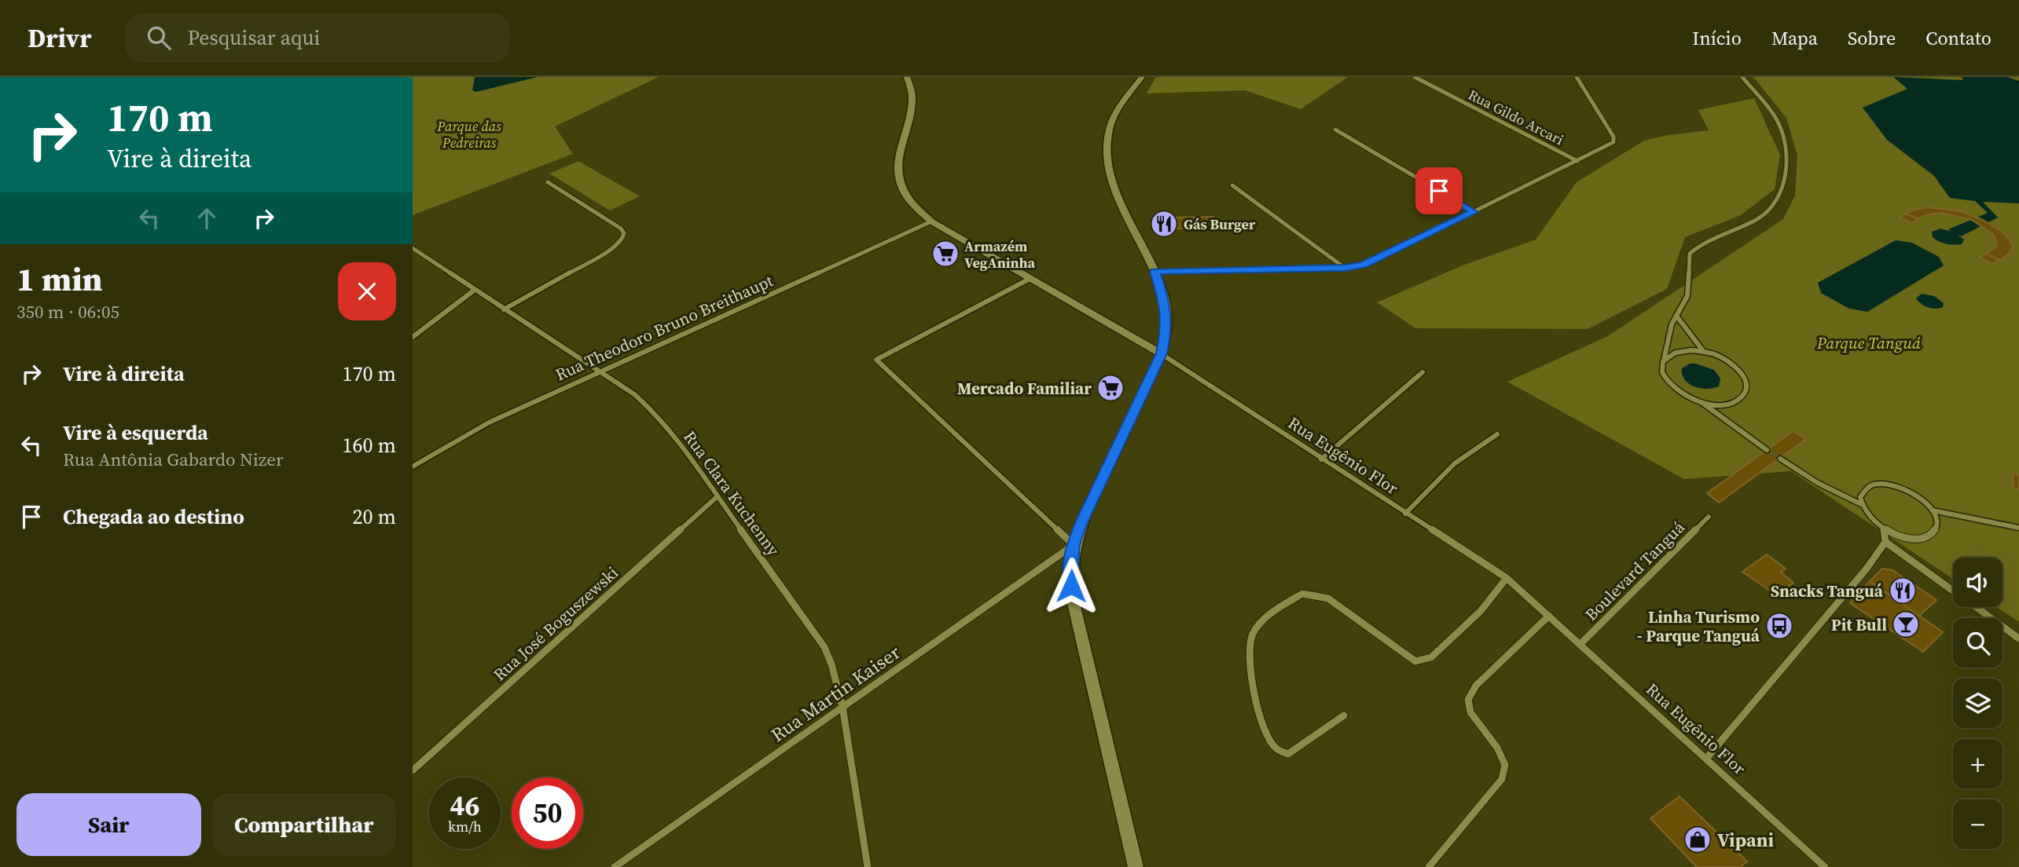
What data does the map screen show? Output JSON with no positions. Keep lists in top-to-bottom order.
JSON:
{
  "streets": {
    "main road": ["Rua Eugênio Flor"],
    "street": [
      "Rua Gildo Arcari",
      "Rua Theodoro Bruno Breithaupt",
      "Rua Clara Kuchenny",
      "Boulevard Tanguá",
      "Rua José Boguszewski",
      "Rua Martin Kaiser"
    ]
  },
  "crossings": [
    ["Rua Theodoro Bruno Breithaupt", "Rua Eugênio Flor"],
    ["Rua Theodoro Bruno Breithaupt", "Rua Clara Kuchenny"],
    ["Rua Eugênio Flor", "Boulevard Tanguá"],
    ["Rua Clara Kuchenny", "Rua José Boguszewski"],
    ["Rua Clara Kuchenny", "Rua Martin Kaiser"]
  ],
  "parks": ["Parque das Pedreiras", "Parque Tanguá"],
  "places": {
    "restaurant": ["Gás Burger", "Snacks Tanguá"],
    "supermarket": ["Armazém VegAninha", "Mercado Familiar"],
    "bar": ["Pit Bull"],
    "bus stop": ["Linha Turismo - Parque Tanguá"],
    "shop": ["Vipani"]
  },
  "page": {
    "header": "Drivr",
    "search": "Pesquisar aqui",
    "nav": [
      "Início",
      "Mapa",
      "Sobre",
      "Contato"
    ],
    "turn": ["170 m", "Vire à direita"],
    "heading": ["1 min", "350 m · 06:05"],
    "list": [
      {
        "name": "Vire à direita",
        "value": "170 m"
      },
      {
        "name": "Vire à esquerda",
        "note": "Rua Antônia Gabardo Nizer",
        "value": "160 m"
      },
      {
        "name": "Chegada ao destino",
        "value": "20 m"
      }
    ],
    "map_buttons": ["+", "−"],
    "speed": "46 km/h",
    "limit": "50",
    "buttons": ["Sair", "Compartilhar"]
  }
}
